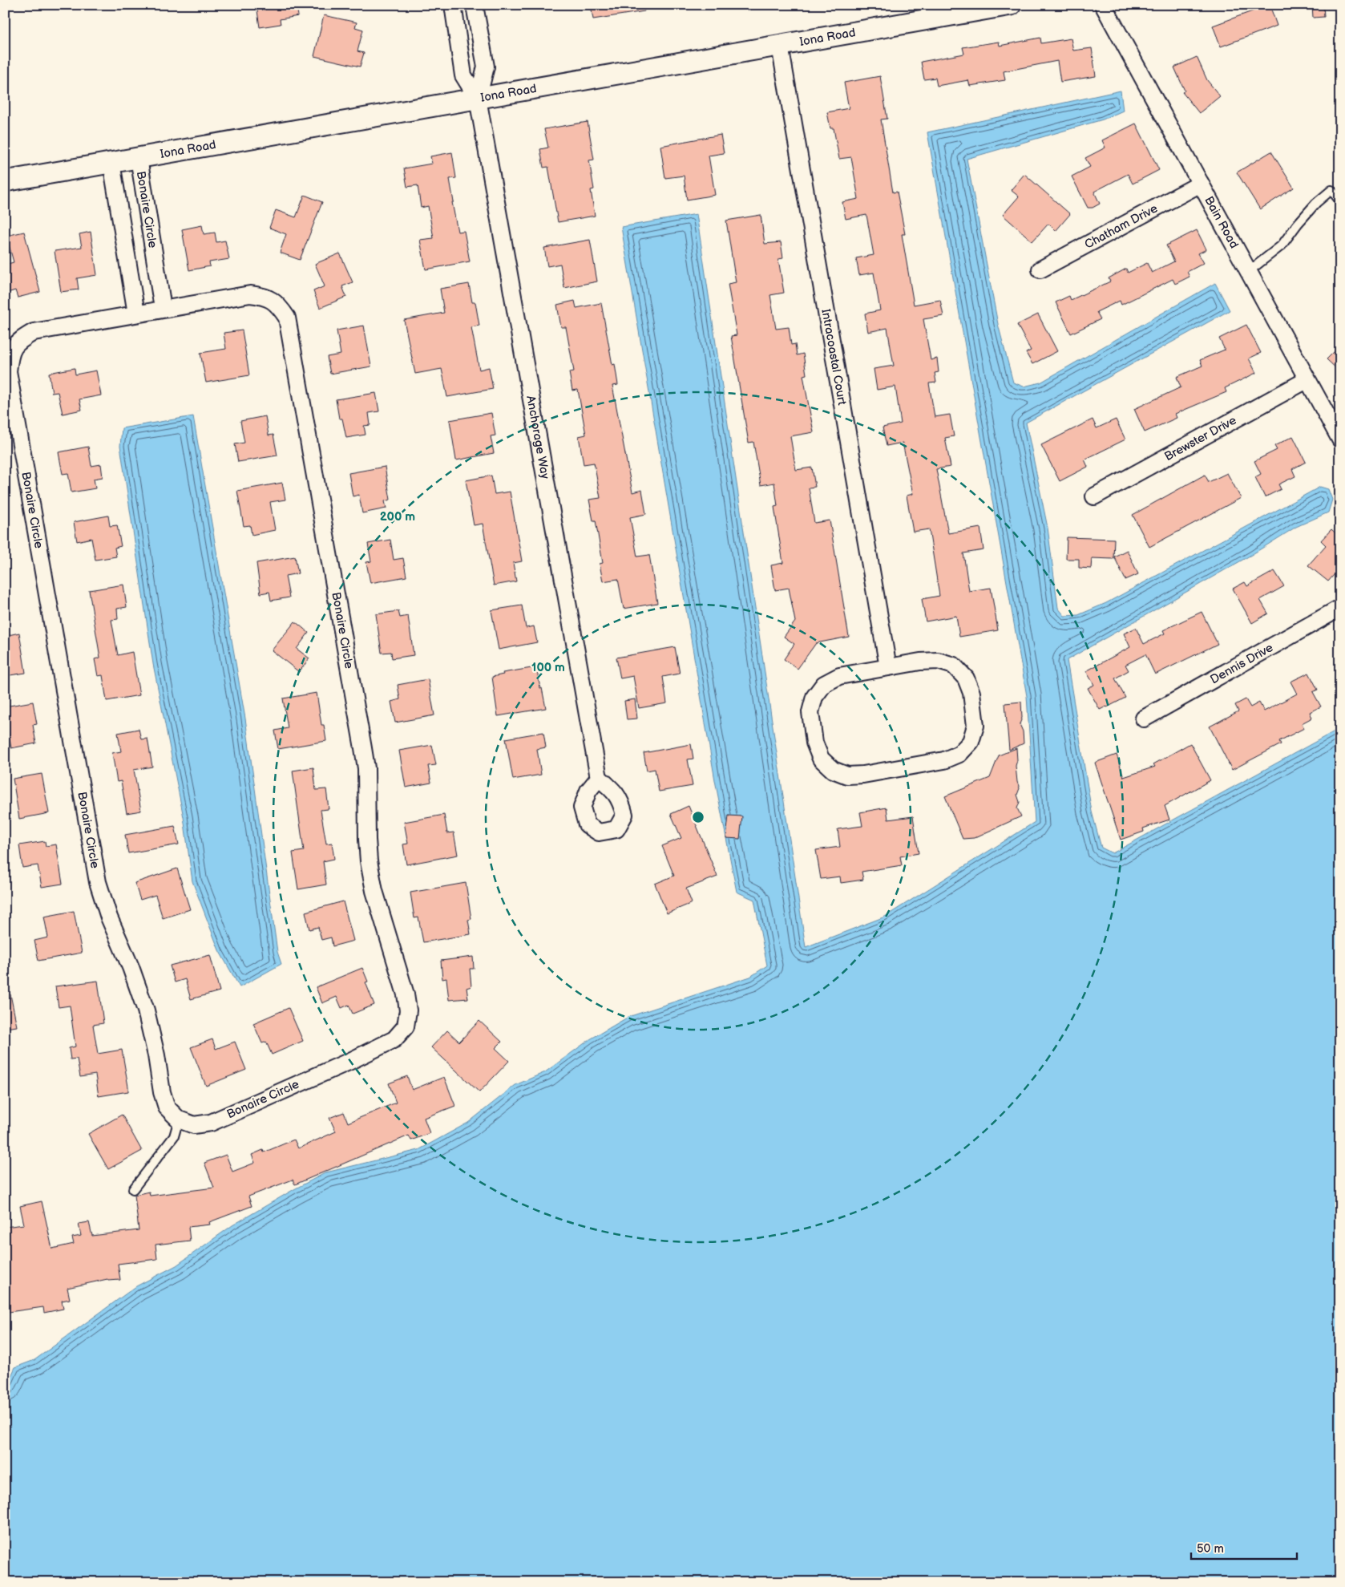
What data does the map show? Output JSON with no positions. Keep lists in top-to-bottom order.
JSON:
{
  "streets": {
    "street": [
      "Iona Road",
      "Bonaire Circle",
      "Bain Road",
      "Chatham Drive",
      "Intracoastal Court",
      "Anchorage Way",
      "Brewster Drive",
      "Dennis Drive"
    ]
  },
  "crossings": [
    ["Iona Road", "Bonaire Circle"],
    ["Iona Road", "Intracoastal Court"],
    ["Iona Road", "Anchorage Way"],
    ["Bain Road", "Chatham Drive"],
    ["Bain Road", "Brewster Drive"]
  ],
  "scale_bar": "50 m",
  "rings": ["200 m", "100 m"]
}
